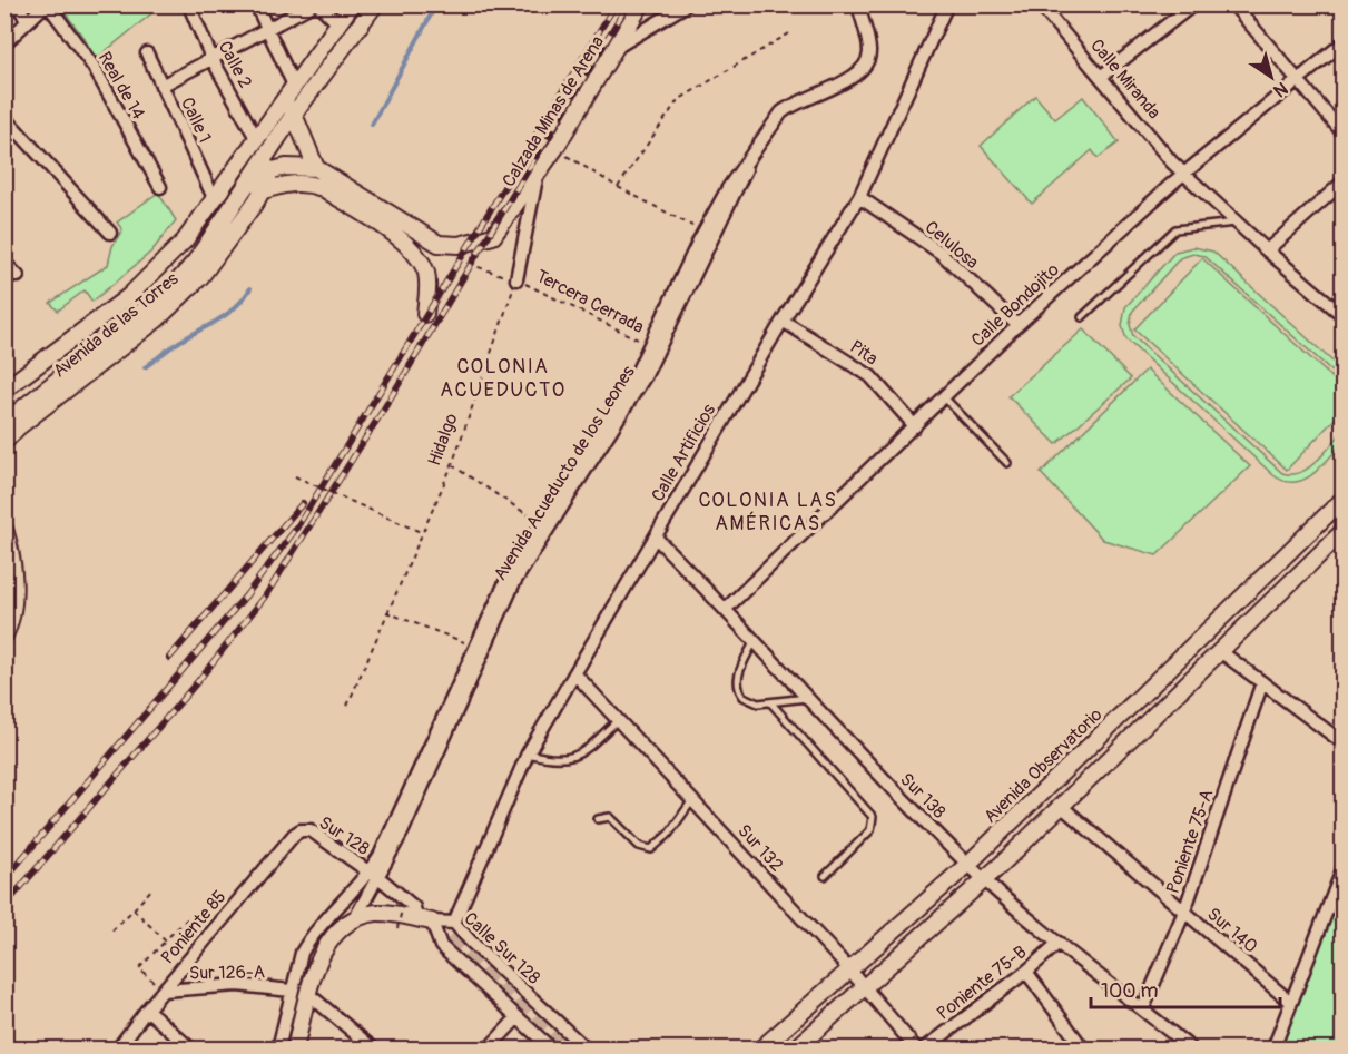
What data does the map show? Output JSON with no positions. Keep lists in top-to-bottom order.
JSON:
{
  "streets": {
    "street": [
      "Calle 2",
      "Calle Miranda",
      "Real de 14",
      "Calzada Minas de Arena",
      "Calle 1",
      "Celulosa",
      "Calle Bondojito",
      "Avenida de las Torres",
      "Pita",
      "Calle Artificios",
      "Avenida Acueducto de los Leones",
      "Avenida Observatorio",
      "Sur 138",
      "Sur 128",
      "Poniente 75-A",
      "Sur 132",
      "Poniente 85",
      "Sur 140",
      "Calle Sur 128",
      "Sur 126-A",
      "Poniente 75-B"
    ],
    "path": ["Tercera Cerrada", "Hidalgo"]
  },
  "crossings": [
    ["Calle 2", "Avenida de las Torres"],
    ["Calle Miranda", "Calle Bondojito"],
    ["Calle 1", "Avenida de las Torres"],
    ["Celulosa", "Calle Bondojito"],
    ["Celulosa", "Calle Artificios"],
    ["Tercera Cerrada", "Hidalgo"],
    ["Tercera Cerrada", "Avenida Acueducto de los Leones"],
    ["Calle Bondojito", "Pita"],
    ["Calle Bondojito", "Sur 138"],
    ["Pita", "Calle Artificios"],
    ["Calle Artificios", "Sur 138"],
    ["Calle Artificios", "Sur 132"],
    ["Calle Artificios", "Calle Sur 128"],
    ["Avenida Acueducto de los Leones", "Sur 128"],
    ["Avenida Observatorio", "Sur 138"],
    ["Avenida Observatorio", "Sur 132"],
    ["Sur 138", "Poniente 75-A"],
    ["Sur 138", "Poniente 75-B"],
    ["Sur 128", "Poniente 85"],
    ["Sur 128", "Calle Sur 128"],
    ["Poniente 75-A", "Sur 140"],
    ["Poniente 85", "Sur 126-A"]
  ],
  "districts": ["COLONIA ACUEDUCTO", "COLONIA LAS AMÉRICAS"],
  "scale_bar": "100 m",
  "north": "bottom right"
}
